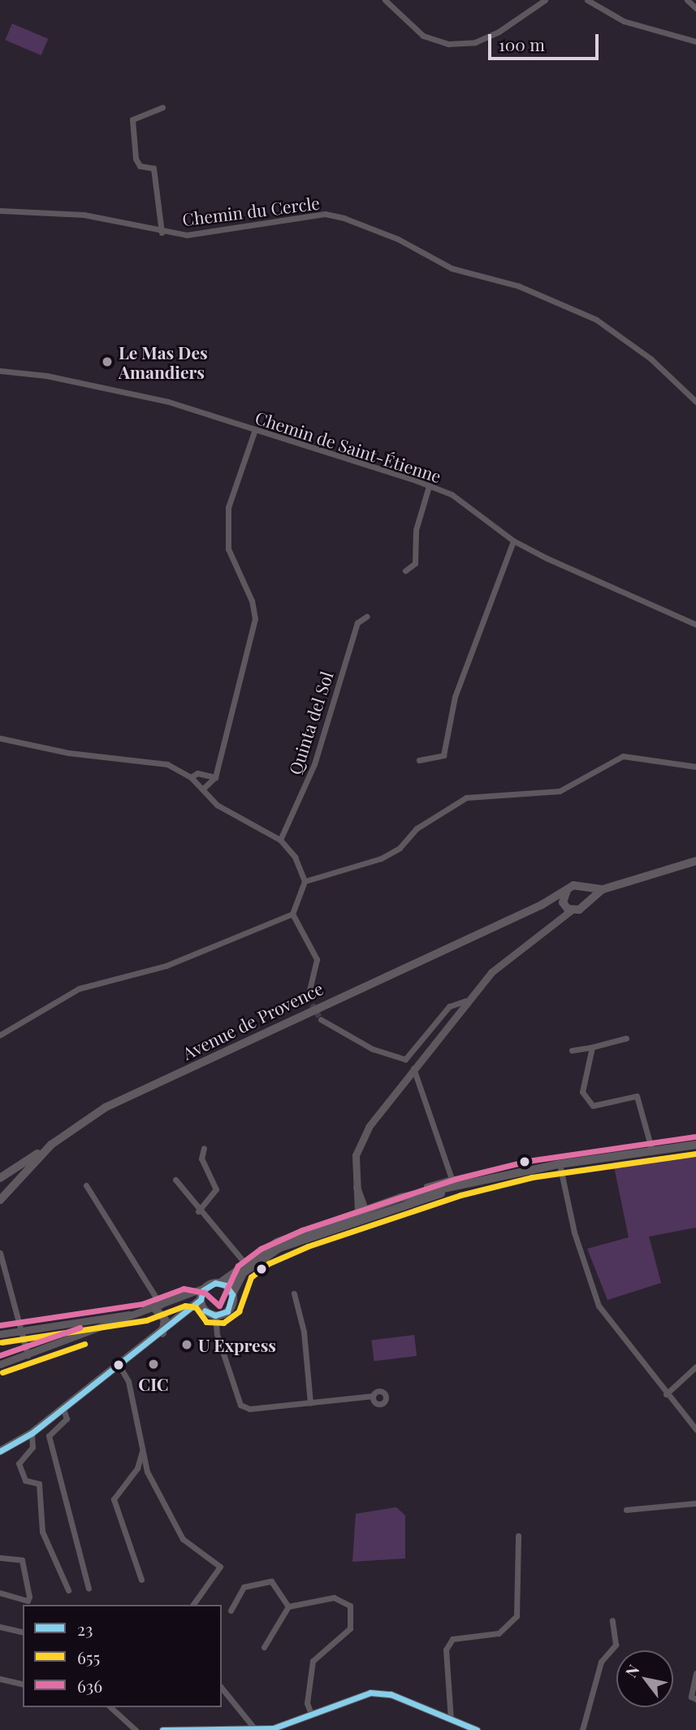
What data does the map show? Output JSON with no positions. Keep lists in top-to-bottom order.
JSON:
{
  "streets": {
    "main road": ["Avenue de Provence"],
    "street": ["Chemin du Cercle", "Chemin de Saint-Étienne", "Quinta del Sol"]
  },
  "places": ["Le Mas Des Amandiers", "U Express", "CIC"],
  "lines": ["transit line 636", "transit line 655", "transit line 23"],
  "legend": ["23", "655", "636"],
  "scale_bar": "100 m",
  "north": "top left"
}
